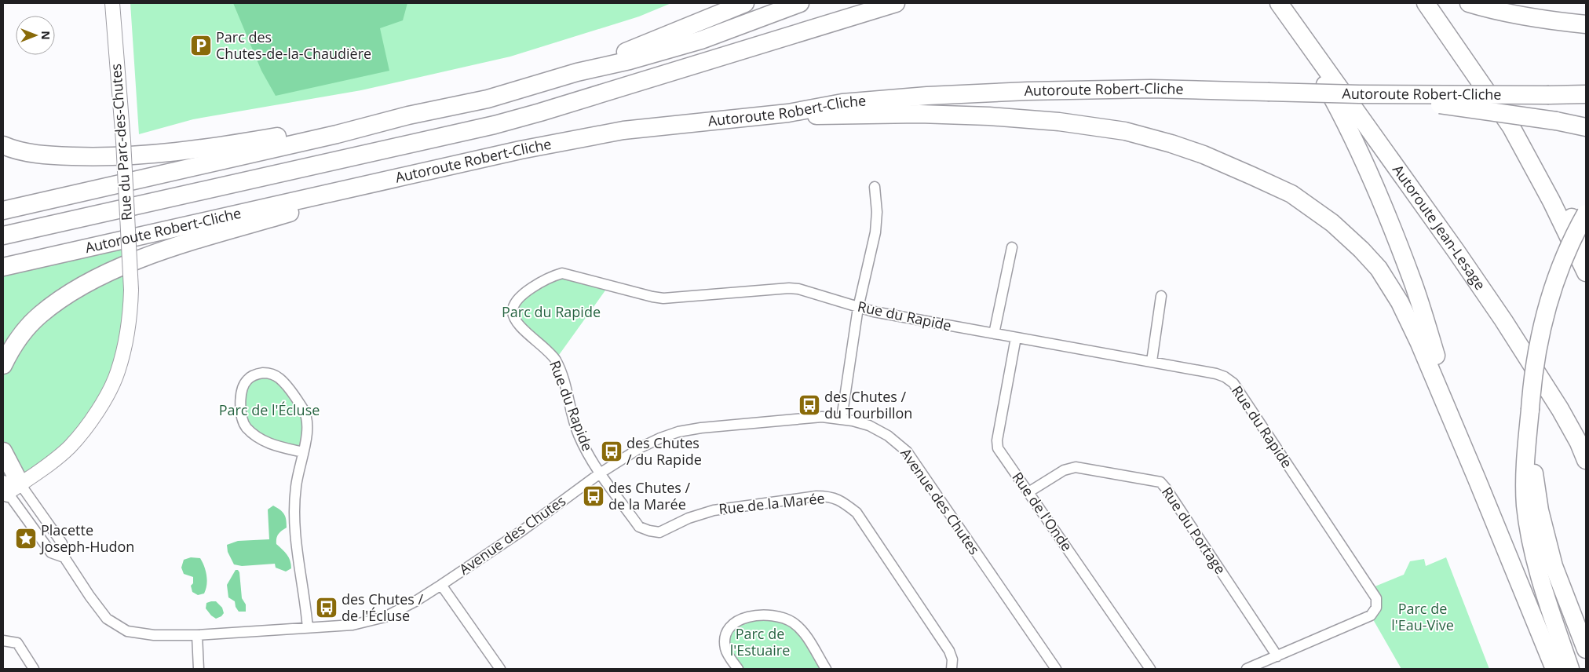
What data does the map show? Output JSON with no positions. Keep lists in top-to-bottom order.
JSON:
{
  "streets": {
    "highway": ["Autoroute Robert-Cliche", "Autoroute Jean-Lesage"],
    "street": [
      "Rue du Parc-des-Chutes",
      "Rue du Rapide",
      "Avenue des Chutes",
      "Rue de la Marée",
      "Rue de l'Onde",
      "Rue du Portage"
    ]
  },
  "crossings": [
    ["Rue du Parc-des-Chutes", "Avenue des Chutes"],
    ["Rue du Rapide", "Avenue des Chutes"],
    ["Rue du Rapide", "Rue de la Marée"],
    ["Rue du Rapide", "Rue de l'Onde"],
    ["Rue du Rapide", "Rue du Portage"],
    ["Avenue des Chutes", "Rue de la Marée"],
    ["Rue de l'Onde", "Rue du Portage"]
  ],
  "parks": [
    "Parc du Rapide",
    "Parc de l'Écluse",
    "Parc de l'Eau-Vive",
    "Parc de l'Estuaire"
  ],
  "places": {
    "parking": ["Parc des Chutes-de-la-Chaudière"],
    "bus stop": [
      "des Chutes / du Tourbillon",
      "des Chutes / du Rapide",
      "des Chutes / de la Marée",
      "des Chutes / de l'Écluse"
    ],
    "place": ["Placette Joseph-Hudon"]
  },
  "north": "right"
}
